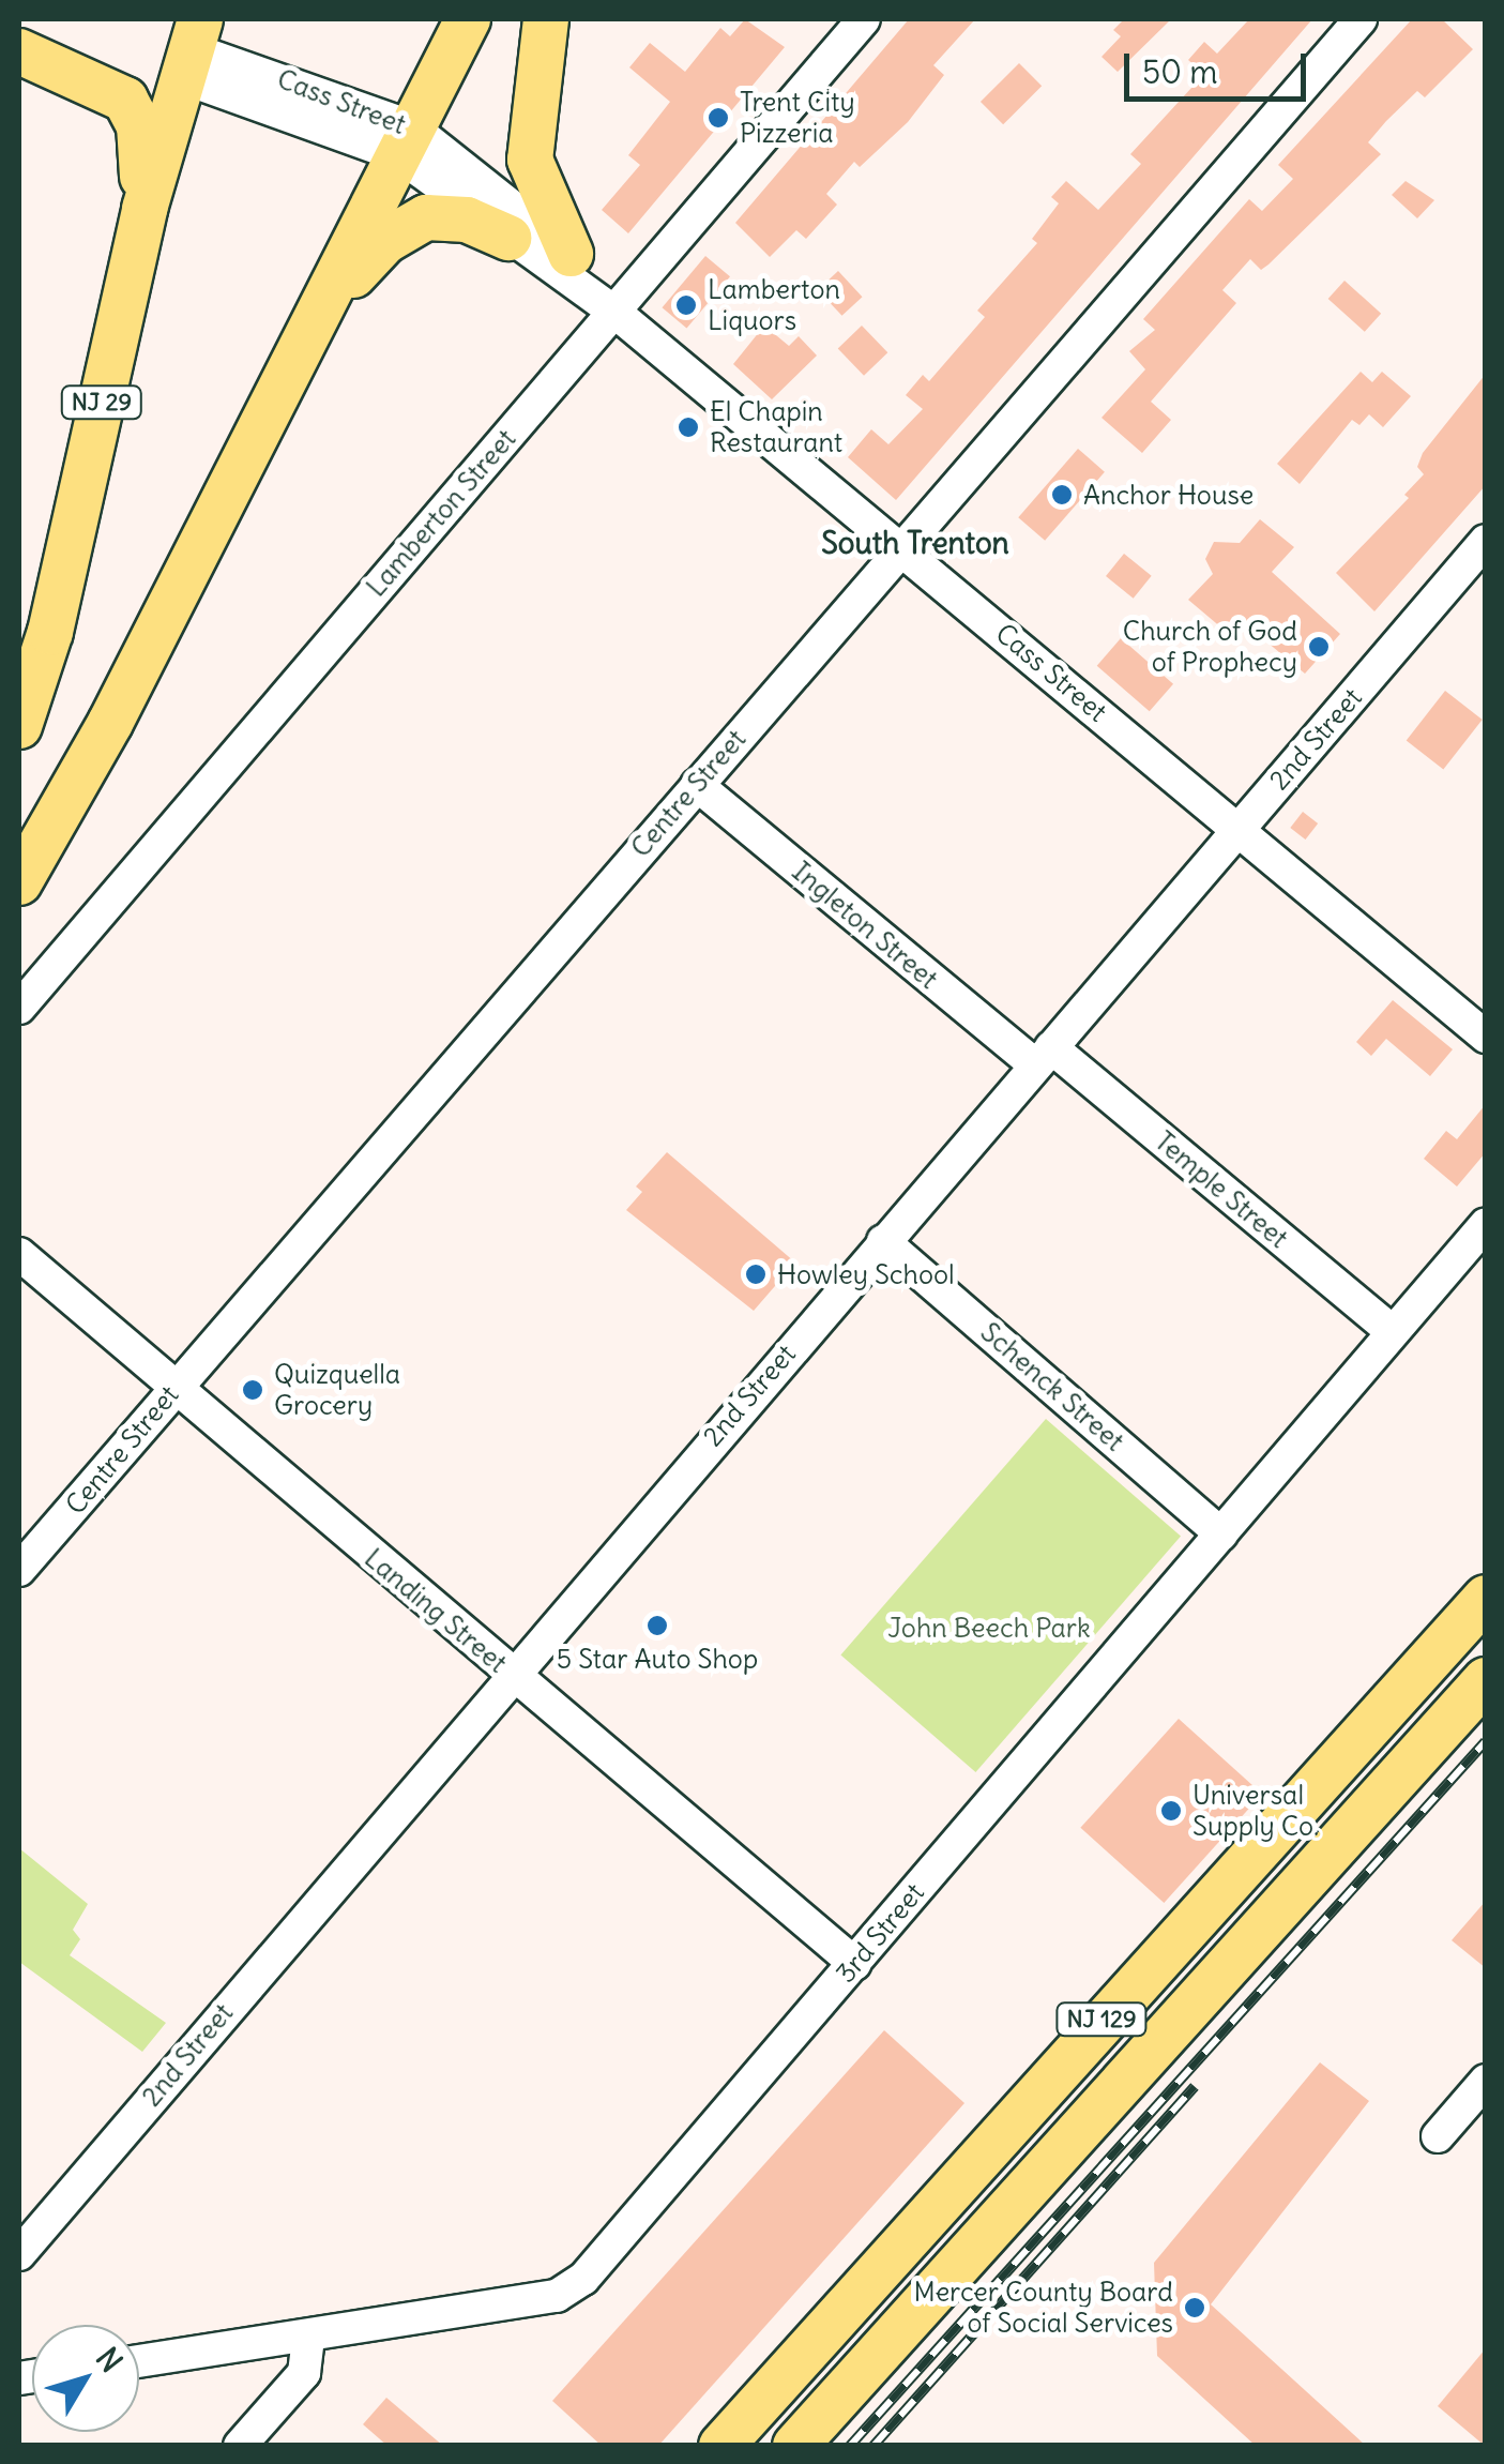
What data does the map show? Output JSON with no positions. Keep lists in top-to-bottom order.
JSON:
{
  "streets": {
    "highway": ["NJ 29", "NJ 129"],
    "street": [
      "Cass Street",
      "Lamberton Street",
      "2nd Street",
      "Centre Street",
      "Ingleton Street",
      "Temple Street",
      "Schenck Street",
      "Landing Street",
      "3rd Street"
    ]
  },
  "crossings": [
    ["Cass Street", "NJ 29"],
    ["Cass Street", "Lamberton Street"],
    ["Cass Street", "2nd Street"],
    ["Cass Street", "Centre Street"],
    ["2nd Street", "Ingleton Street"],
    ["2nd Street", "Temple Street"],
    ["2nd Street", "Schenck Street"],
    ["2nd Street", "Landing Street"],
    ["Centre Street", "Ingleton Street"],
    ["Centre Street", "Landing Street"],
    ["Ingleton Street", "Temple Street"],
    ["Temple Street", "3rd Street"],
    ["Schenck Street", "3rd Street"],
    ["Landing Street", "3rd Street"]
  ],
  "districts": ["South Trenton"],
  "parks": ["John Beech Park"],
  "places": [
    "Trent City Pizzeria",
    "Lamberton Liquors",
    "El Chapin Restaurant",
    "Anchor House",
    "Church of God of Prophecy",
    "Howley School",
    "Quizquella Grocery",
    "5 Star Auto Shop",
    "Universal Supply Co.",
    "Mercer County Board of Social Services"
  ],
  "scale_bar": "50 m",
  "north": "top right"
}
